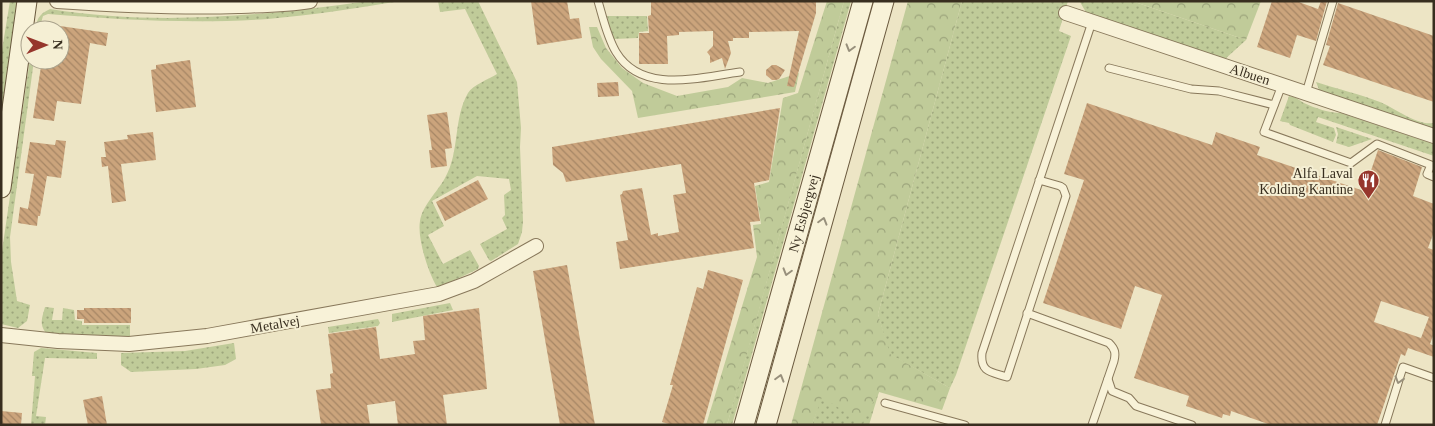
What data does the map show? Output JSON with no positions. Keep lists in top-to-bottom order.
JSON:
{
  "streets": {
    "street": ["Albuen", "Ny Esbjergvej", "Metalvej"]
  },
  "places": {
    "restaurant": ["Alfa Laval Kolding Kantine"]
  },
  "north": "right"
}
